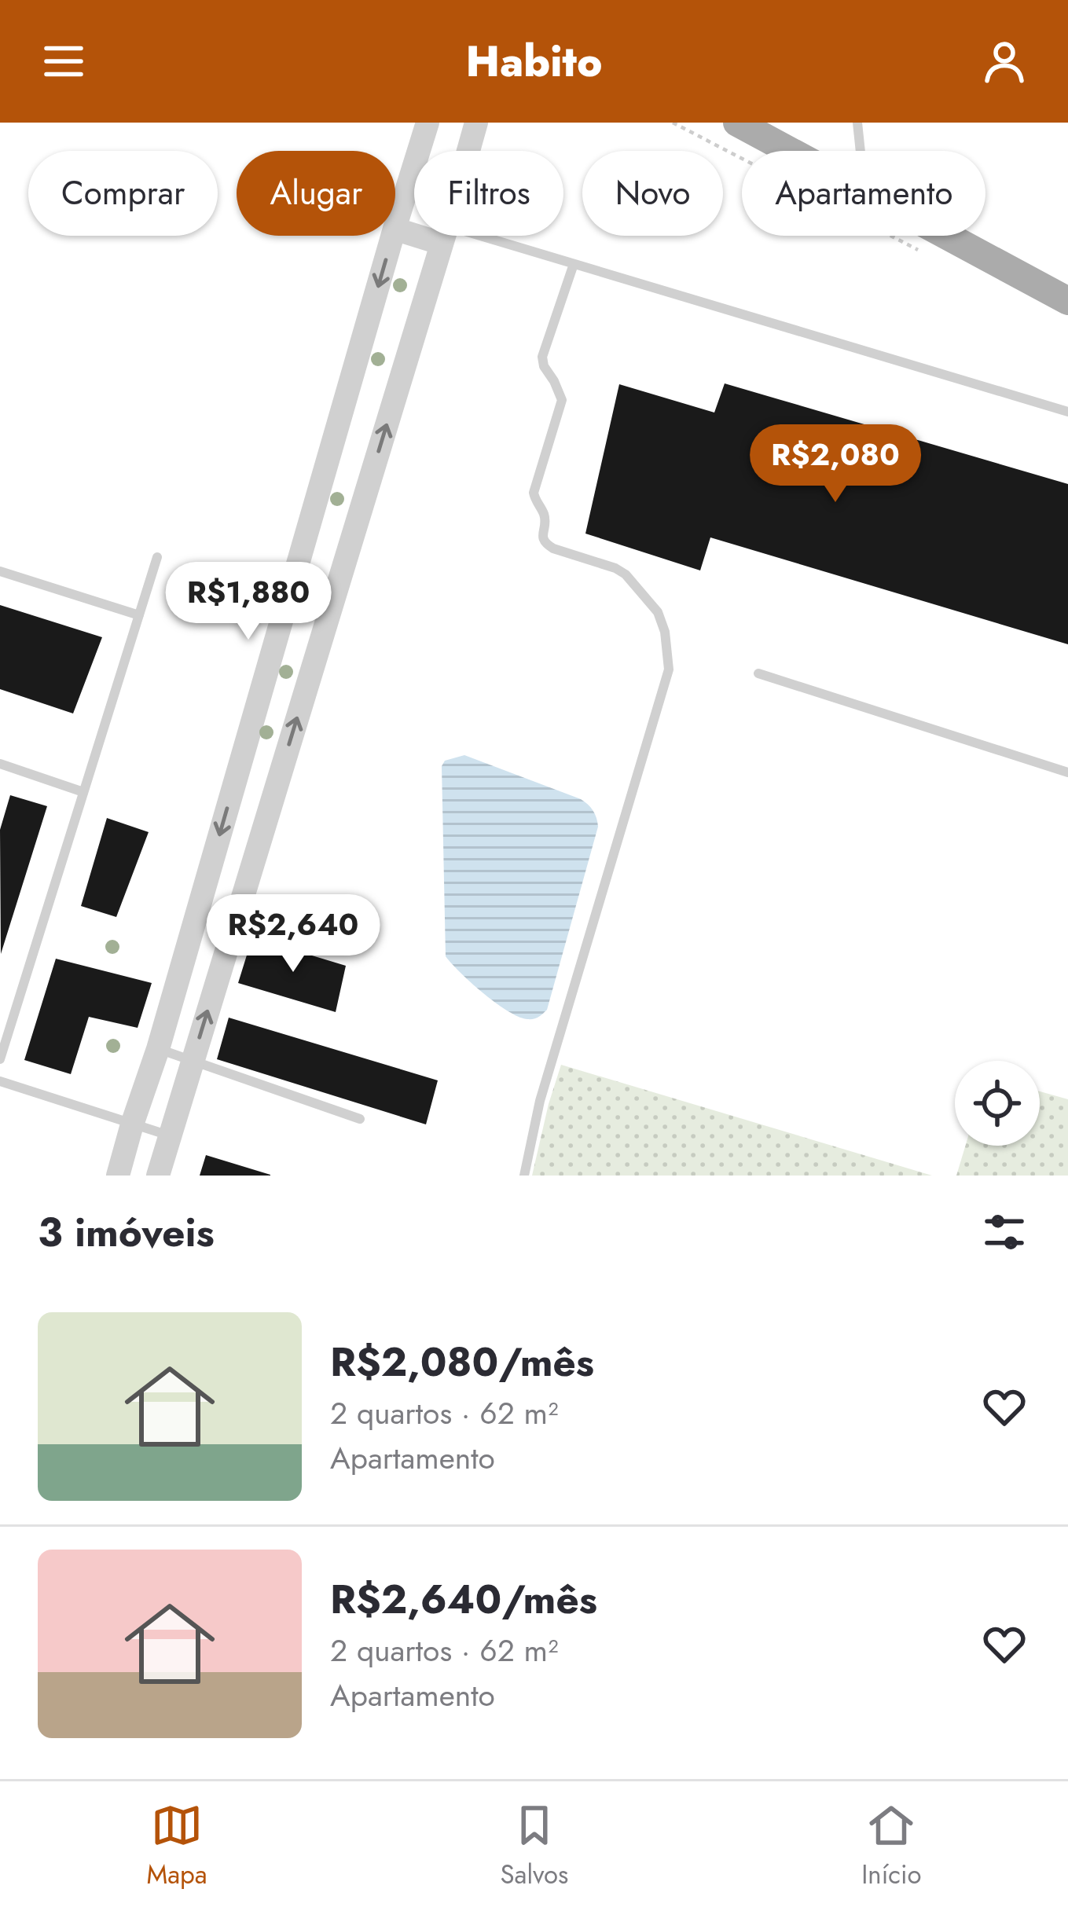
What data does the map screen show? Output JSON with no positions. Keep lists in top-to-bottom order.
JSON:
{
  "page": {
    "header": "Habito",
    "chip": [
      "Comprar",
      "Alugar",
      "Filtros",
      "Novo",
      "Apartamento"
    ],
    "price": ["R$2,080", "R$1,880", "R$2,640"],
    "heading": "3 imóveis",
    "list": [
      {
        "name": "R$2,080/mês",
        "note": "2 quartos · 62 m² · Apartamento"
      },
      {
        "name": "R$2,640/mês",
        "note": "2 quartos · 62 m² · Apartamento"
      }
    ],
    "tabs": ["Mapa", "Salvos", "Início"]
  }
}
